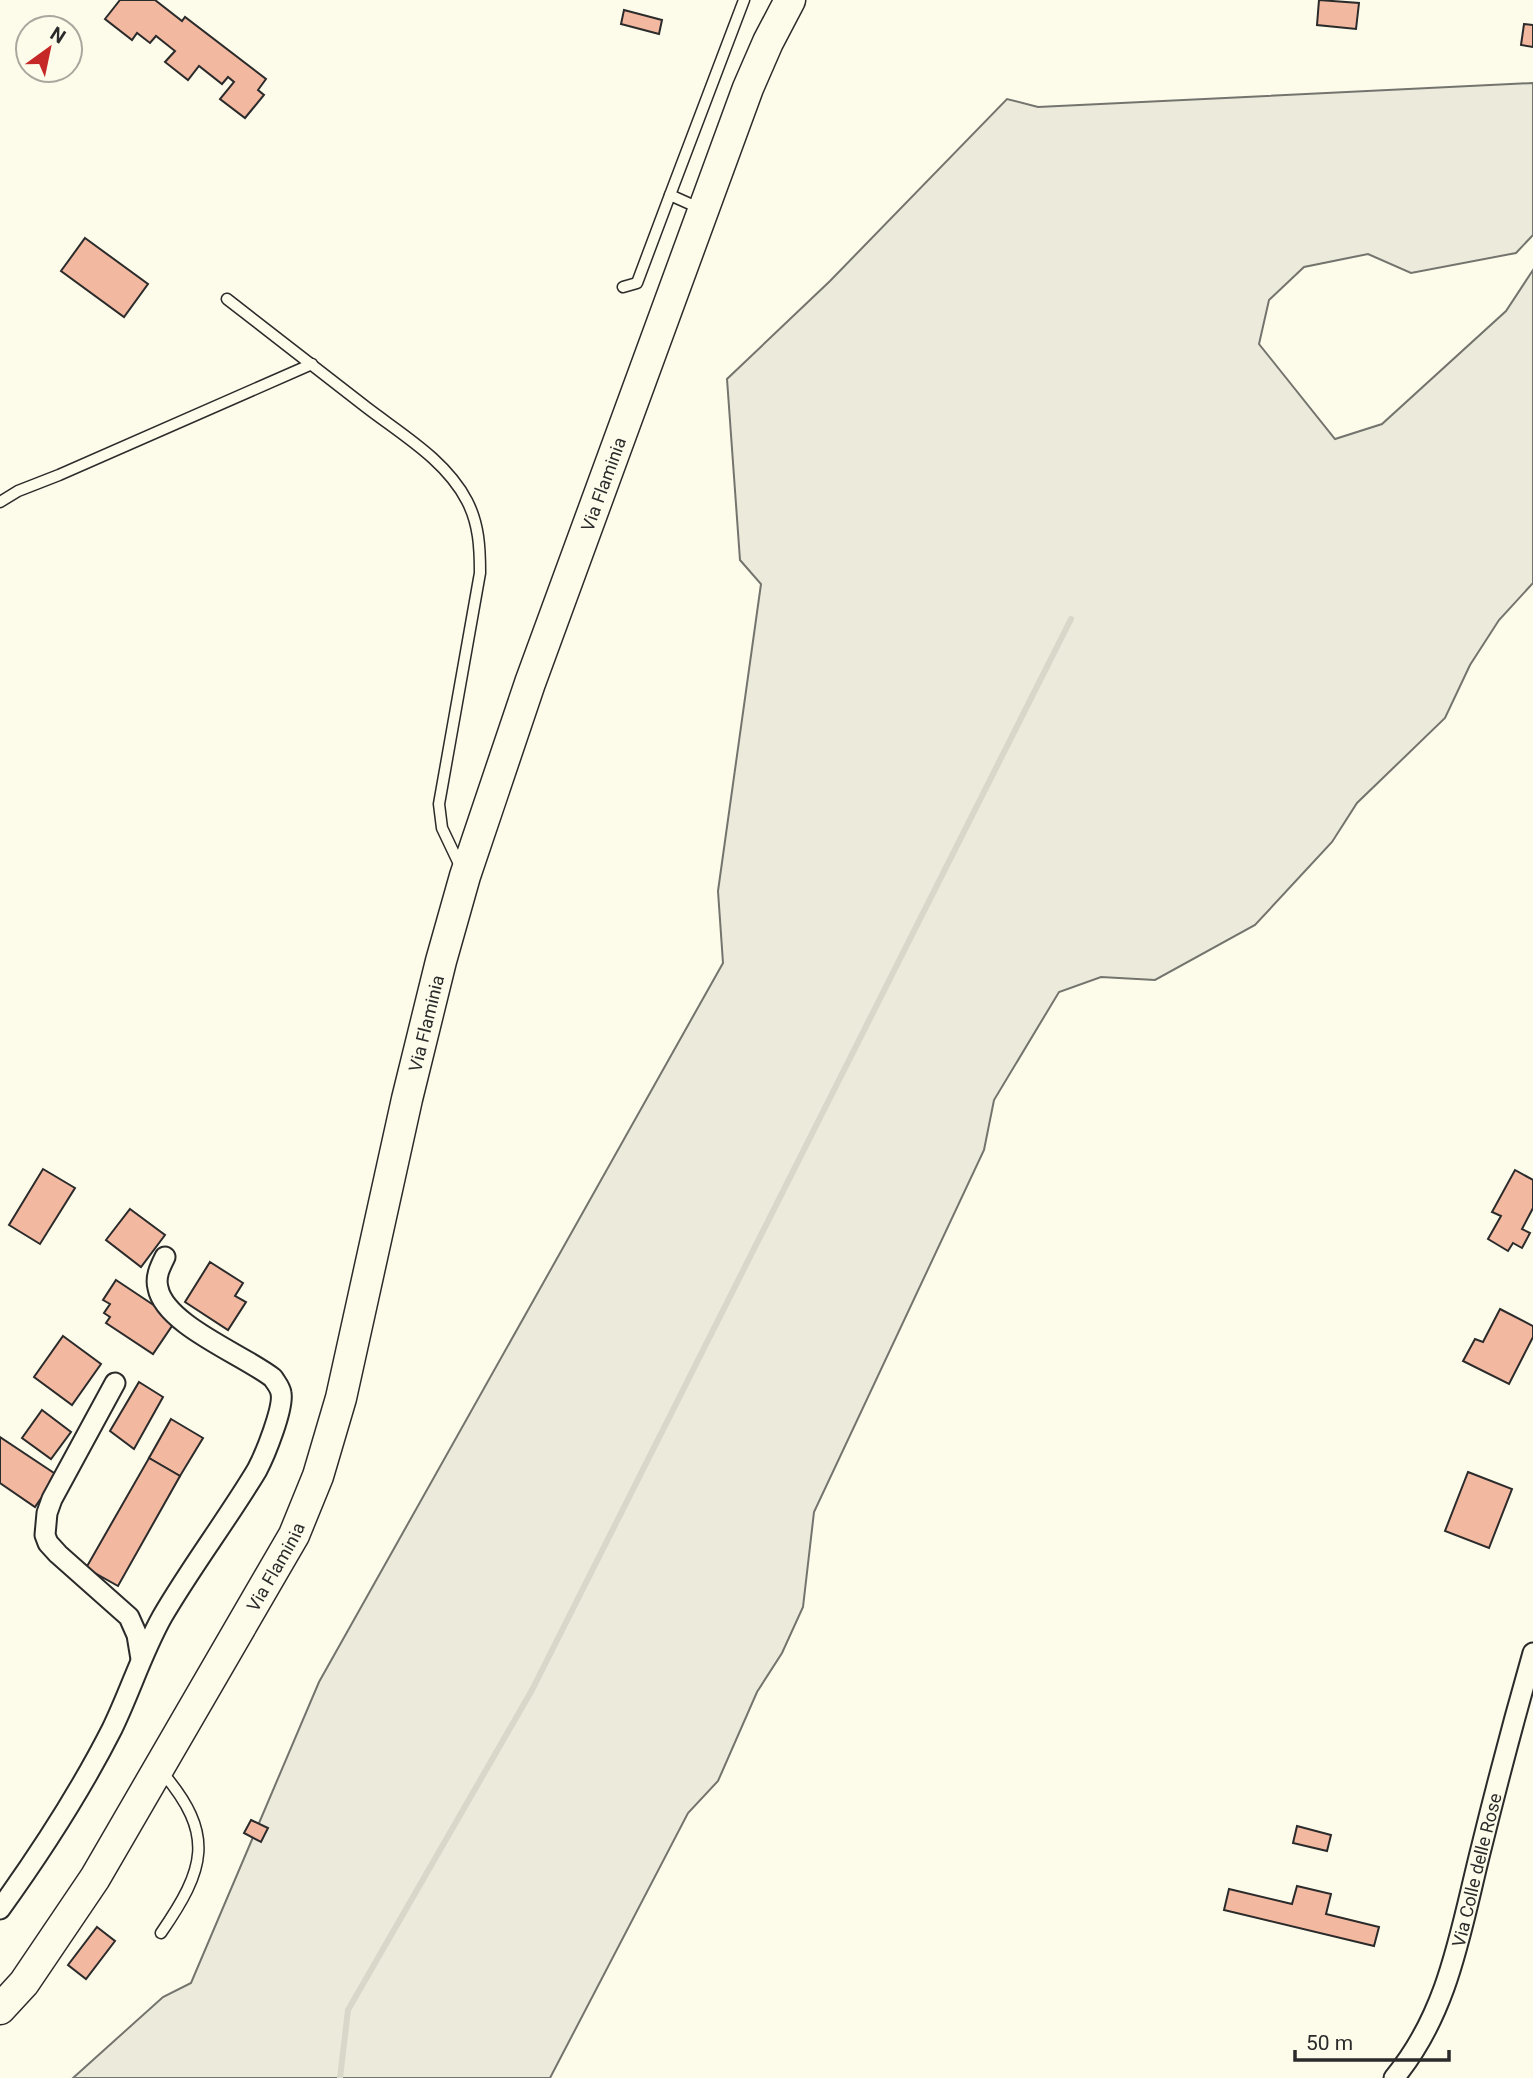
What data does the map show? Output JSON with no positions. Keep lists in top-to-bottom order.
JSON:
{
  "streets": {
    "main road": ["Via Flaminia"],
    "street": ["Via Colle delle Rose"]
  },
  "scale_bar": "50 m",
  "north": "top right"
}
